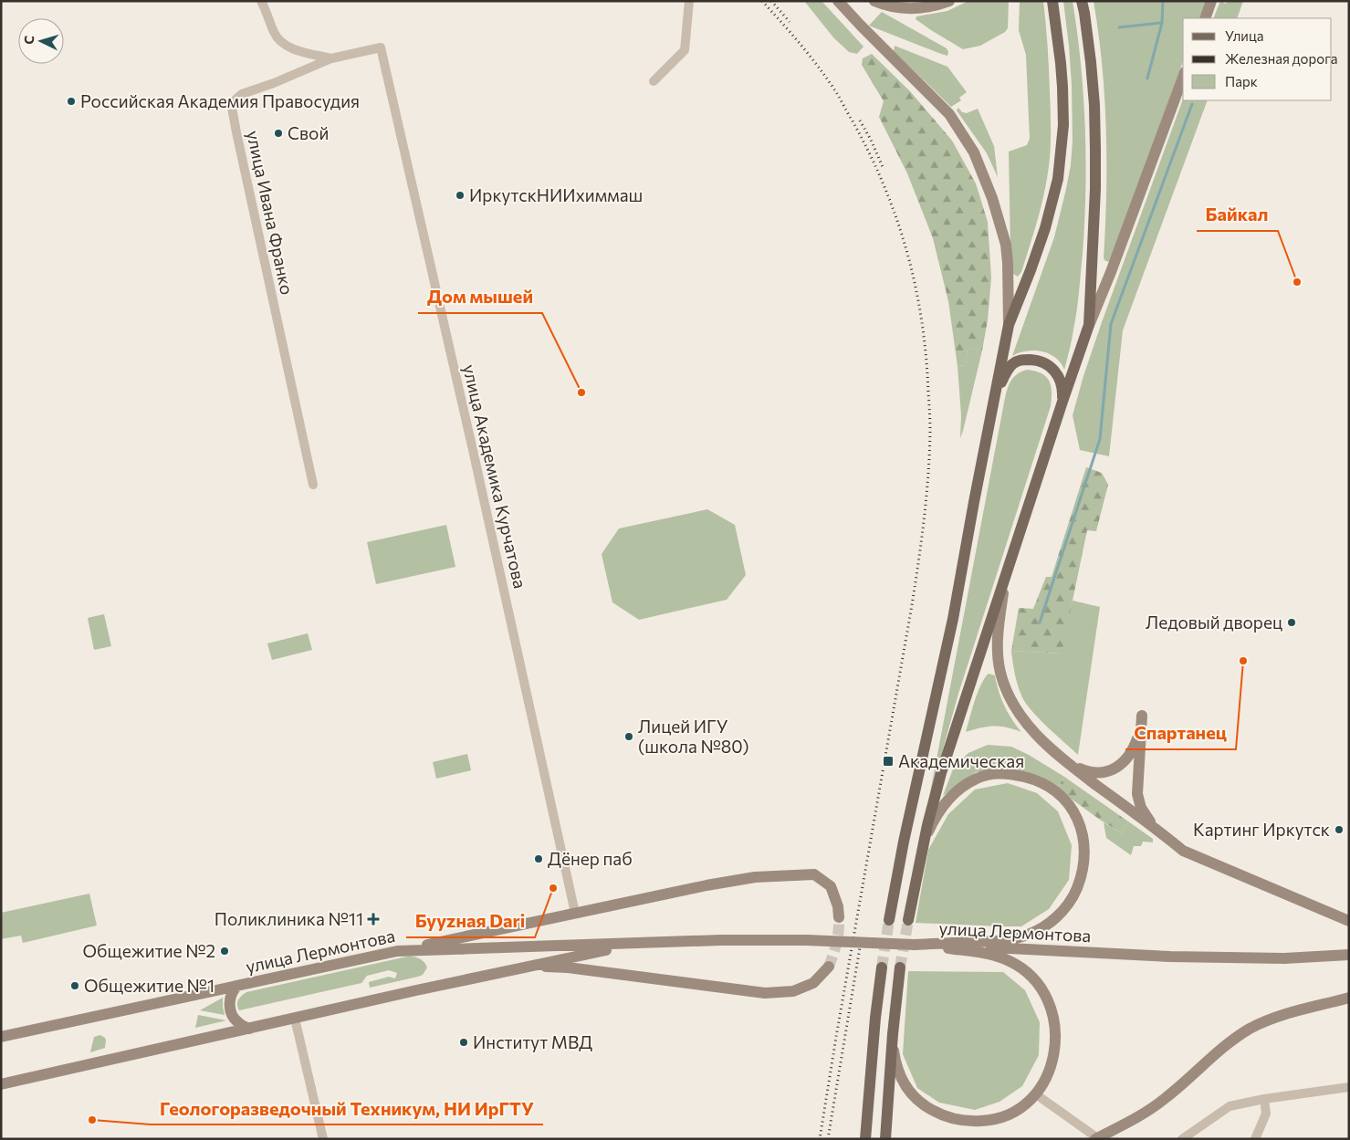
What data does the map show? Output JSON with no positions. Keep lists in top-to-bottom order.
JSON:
{
  "streets": {
    "main road": ["улица Лермонтова"],
    "street": ["улица Ивана Франко", "улица Академика Курчатова"]
  },
  "crossings": [
    ["улица Ивана Франко", "улица Академика Курчатова"]
  ],
  "places": {
    "other": [
      "Российская Академия Правосудия",
      "Свой",
      "ИркутскНИИхиммаш",
      "Байкал",
      "Дом мышей",
      "Ледовый дворец",
      "Спартанец",
      "Лицей ИГУ (школа №80)",
      "Картинг Иркутск",
      "Дёнер паб",
      "Бууzная Dari",
      "Общежитие №2",
      "Общежитие №1",
      "Институт МВД",
      "Геологоразведочный Техникум, НИ ИрГТУ"
    ],
    "transit": ["Академическая"],
    "health": ["Поликлиника №11"]
  },
  "legend": ["Улица", "Железная дорога", "Парк"],
  "north": "left"
}
